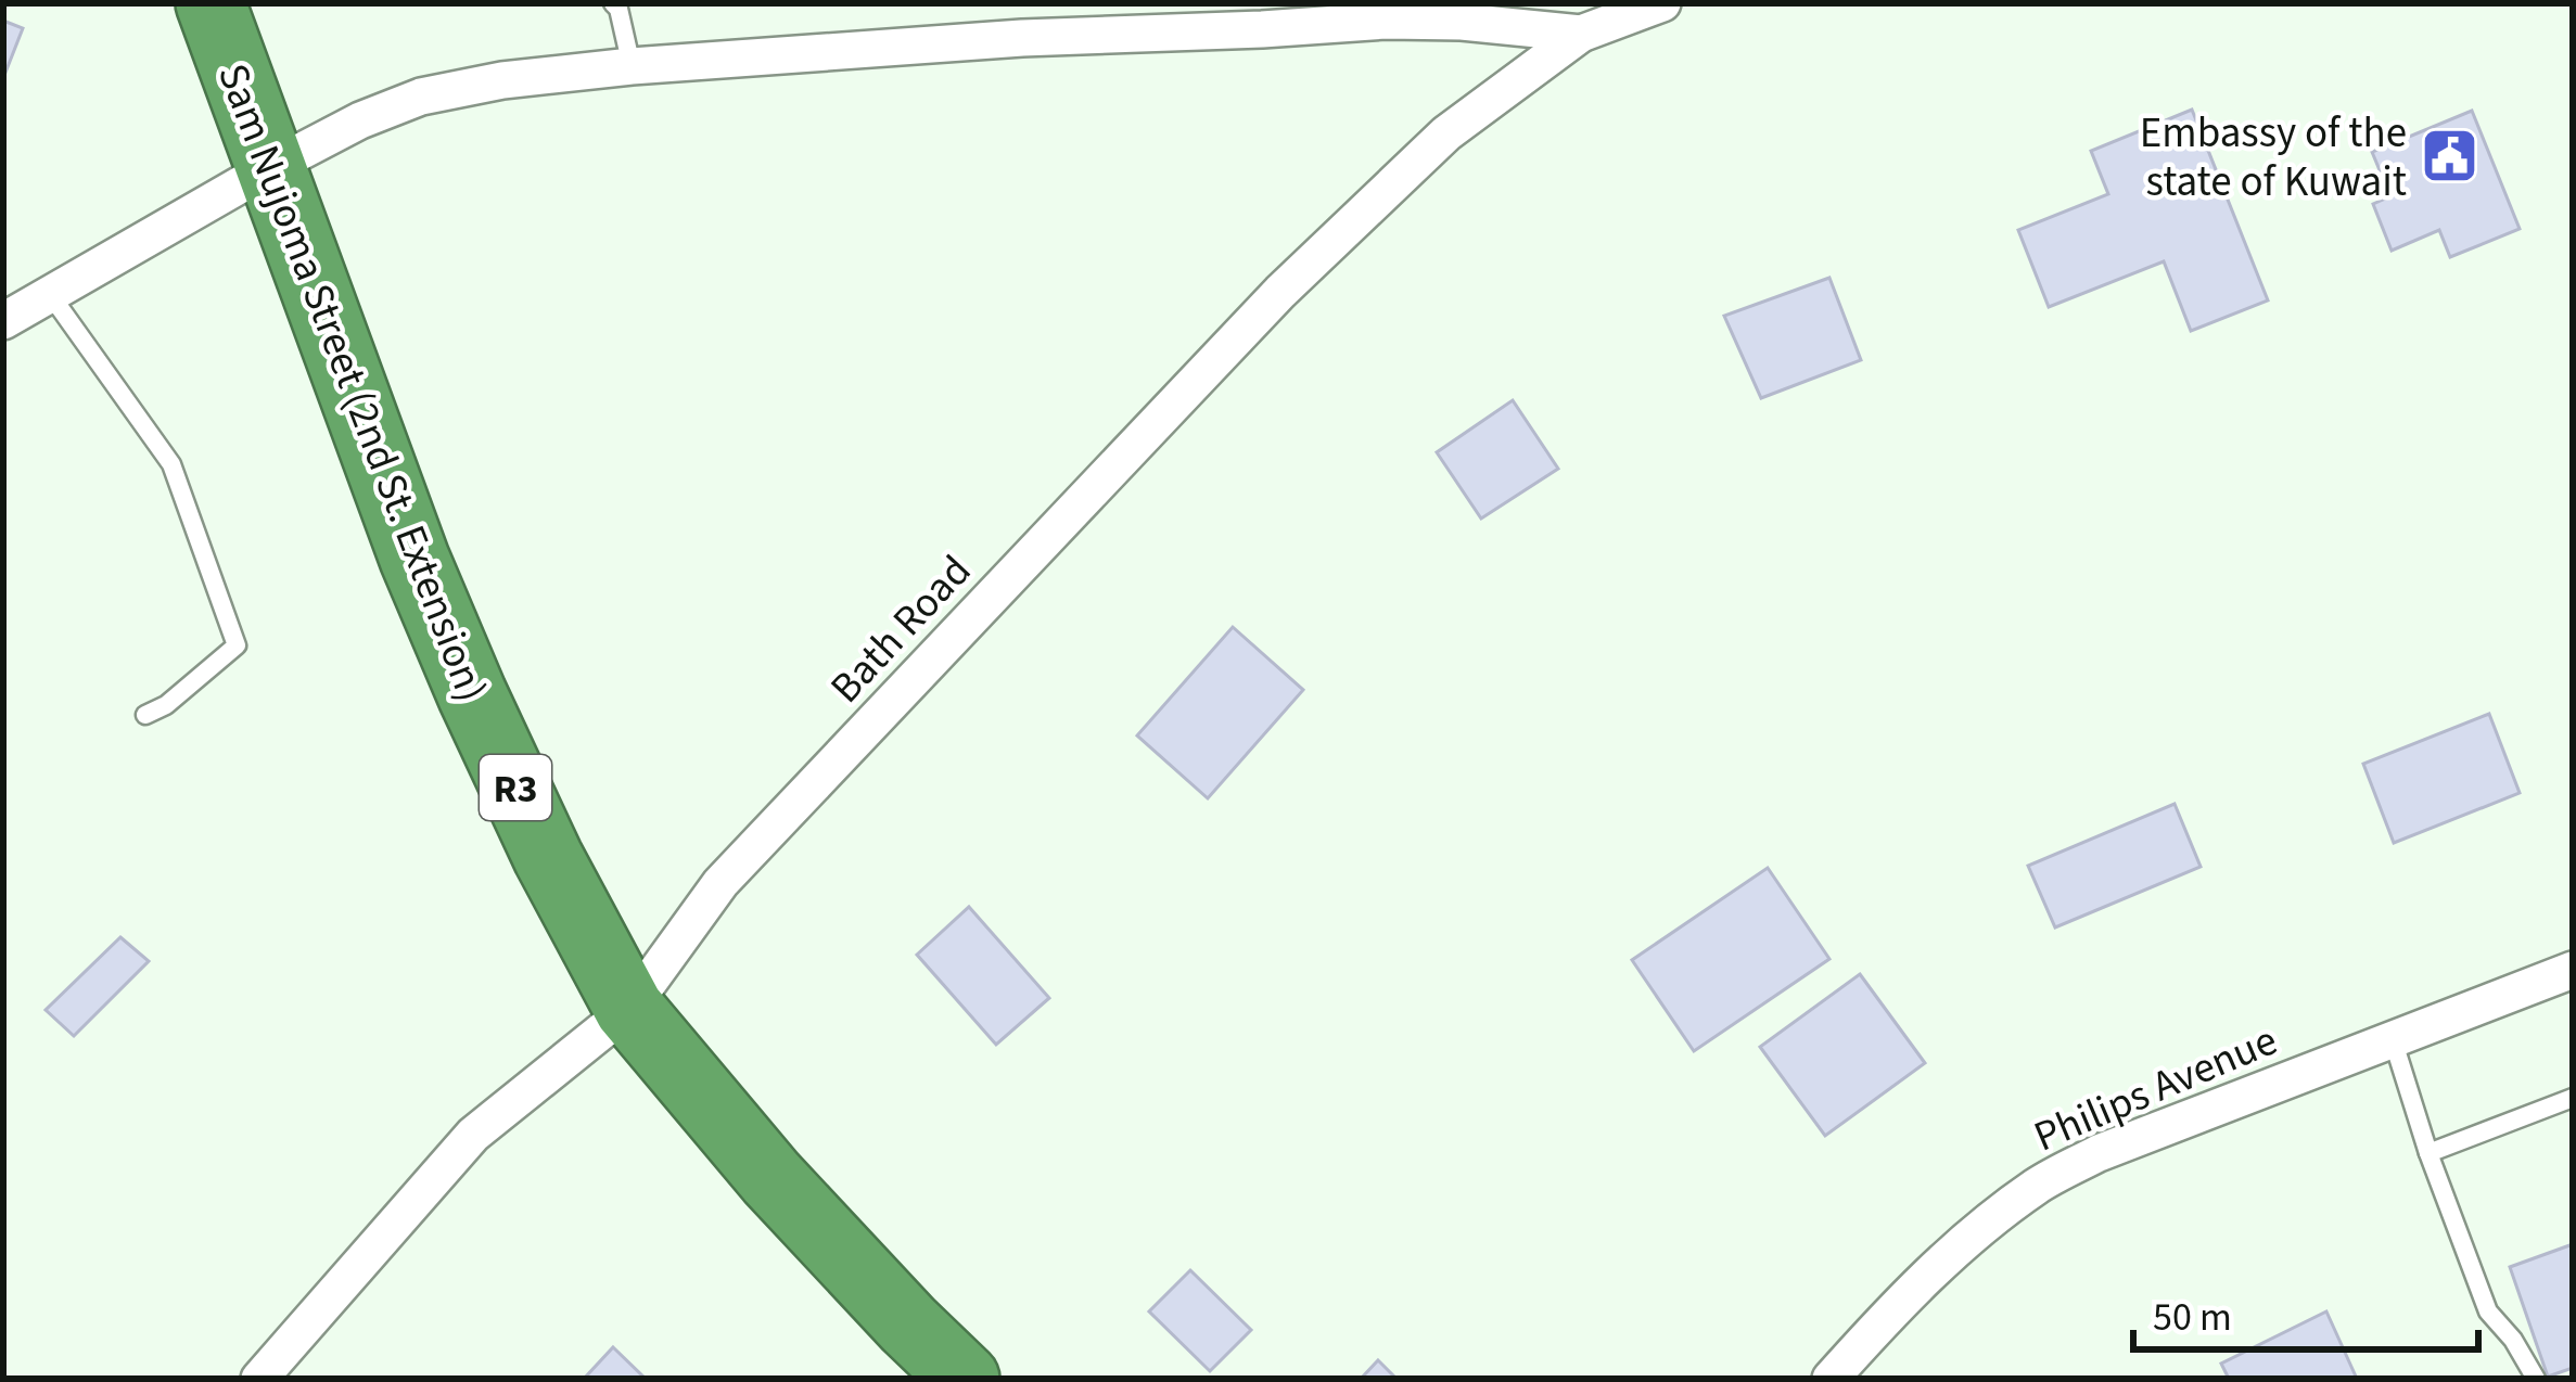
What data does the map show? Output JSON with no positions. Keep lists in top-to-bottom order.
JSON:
{
  "streets": {
    "highway": ["Sam Nujoma Street (2nd St. Extension)", "R3"],
    "street": ["Bath Road", "Philips Avenue"]
  },
  "crossings": [
    ["Sam Nujoma Street (2nd St. Extension)", "Bath Road"]
  ],
  "places": {
    "public building": ["Embassy of the state of Kuwait"]
  },
  "scale_bar": "50 m"
}
